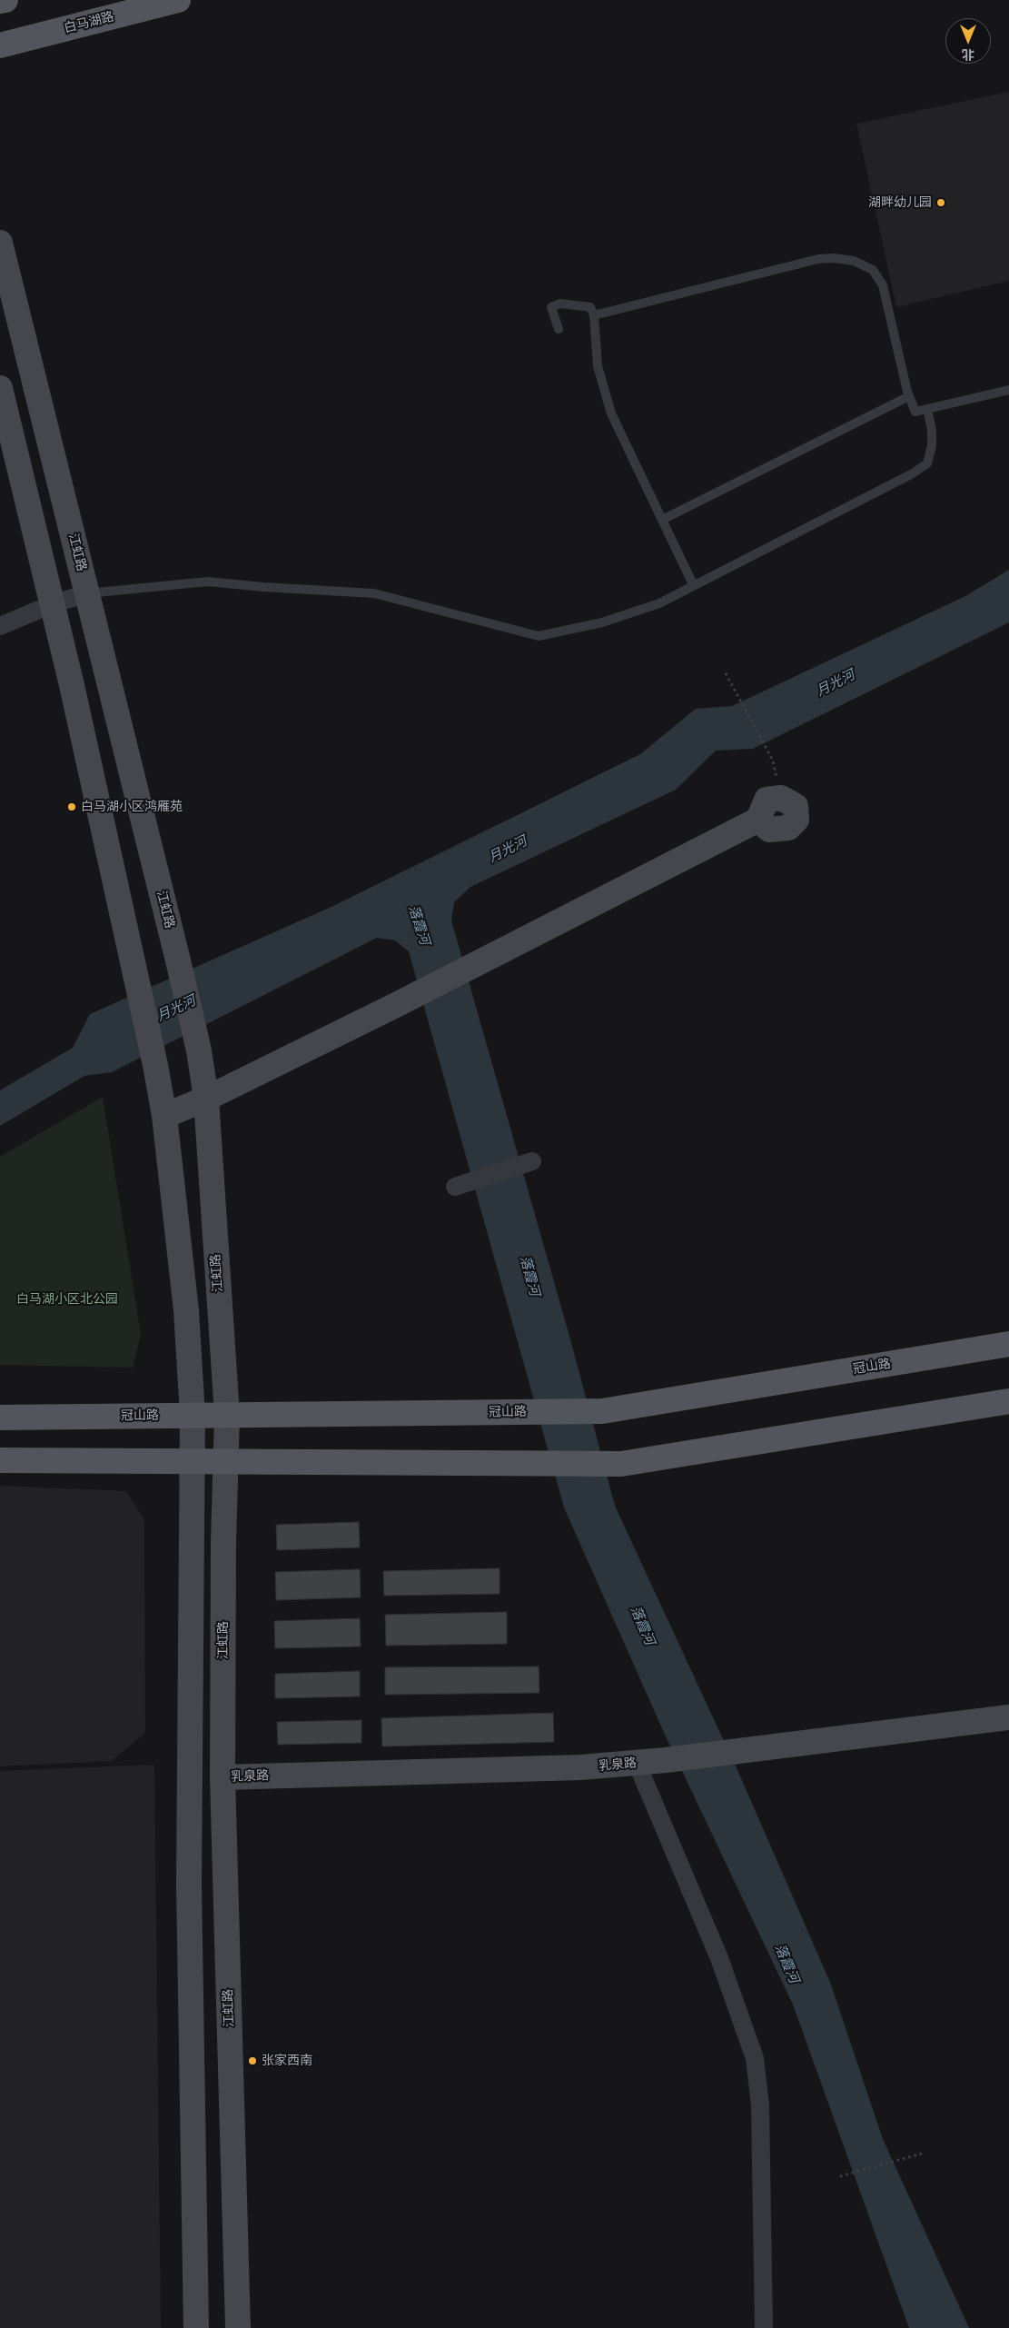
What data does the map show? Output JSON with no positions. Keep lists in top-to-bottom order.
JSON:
{
  "streets": {
    "main road": [
      "白马湖路",
      "江虹路",
      "冠山路",
      "乳泉路"
    ]
  },
  "crossings": [
    ["江虹路", "冠山路"],
    ["江虹路", "乳泉路"]
  ],
  "water": ["月光河", "落霞河"],
  "parks": ["白马湖小区北公园"],
  "places": ["湖畔幼儿园", "白马湖小区鸿雁苑", "张家西南"],
  "north": "bottom"
}
